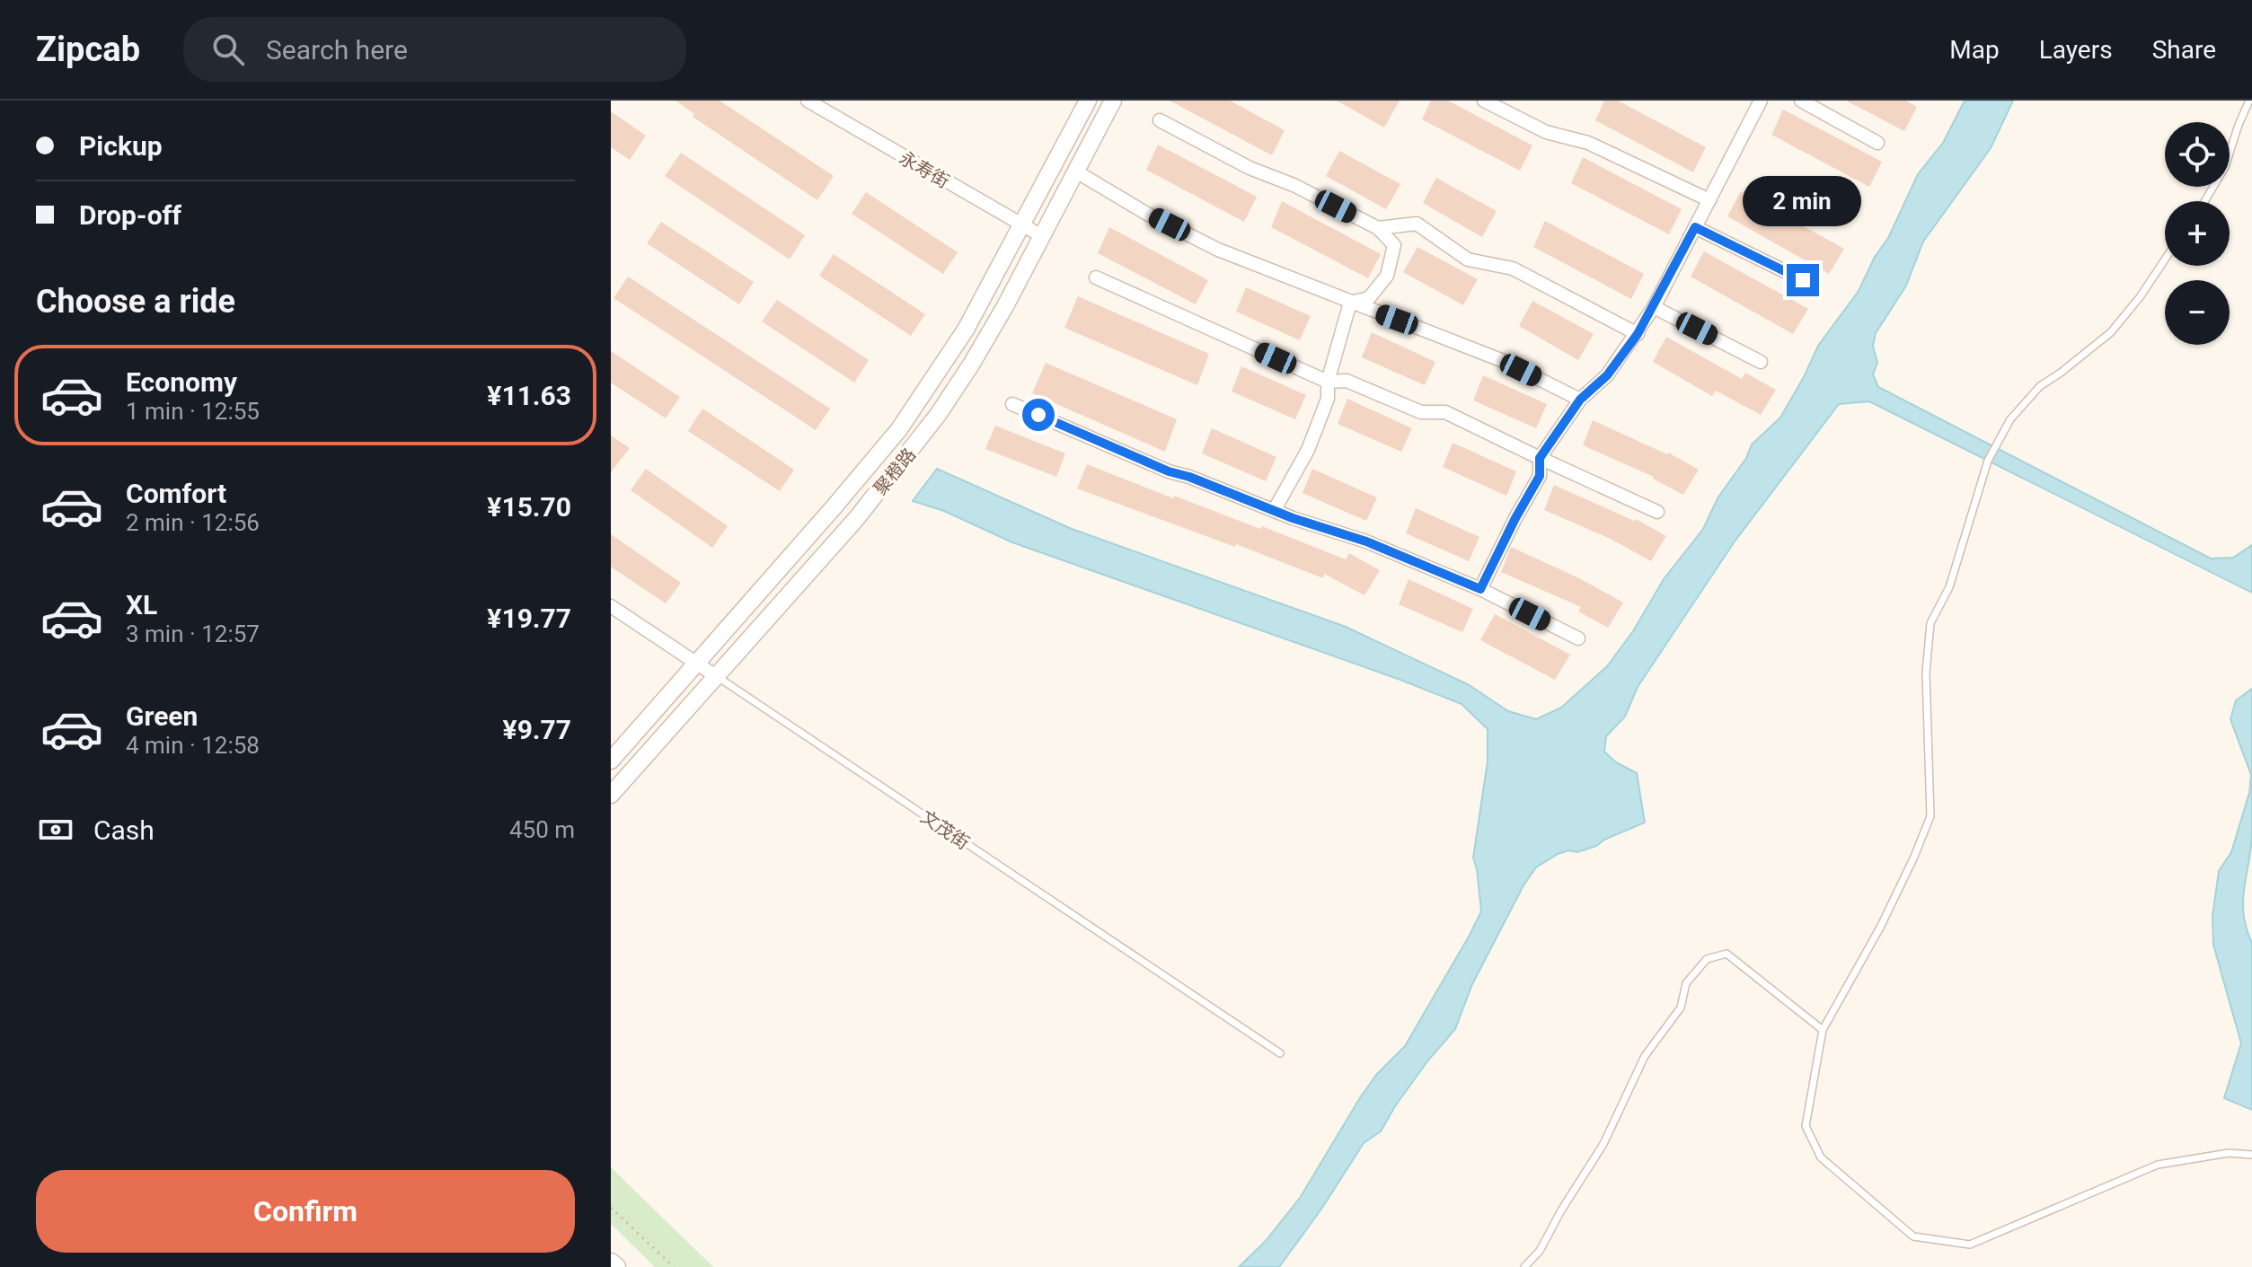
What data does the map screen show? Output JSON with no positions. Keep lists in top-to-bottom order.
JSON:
{
  "streets": {
    "street": ["永寿街", "聚橙路", "文茂街"]
  },
  "crossings": [
    ["永寿街", "聚橙路"],
    ["聚橙路", "文茂街"]
  ],
  "page": {
    "header": "Zipcab",
    "search": "Search here",
    "nav": ["Map", "Layers", "Share"],
    "banner": ["Pickup", "Drop-off"],
    "map_buttons": ["+", "−"],
    "bubble": "2 min",
    "heading": "Choose a ride",
    "list": [
      {
        "name": "Economy",
        "note": "1 min · 12:55",
        "value": "¥11.63"
      },
      {
        "name": "Comfort",
        "note": "2 min · 12:56",
        "value": "¥15.70"
      },
      {
        "name": "XL",
        "note": "3 min · 12:57",
        "value": "¥19.77"
      },
      {
        "name": "Green",
        "note": "4 min · 12:58",
        "value": "¥9.77"
      }
    ],
    "pay": ["Cash", "450 m"],
    "buttons": "Confirm"
  }
}
